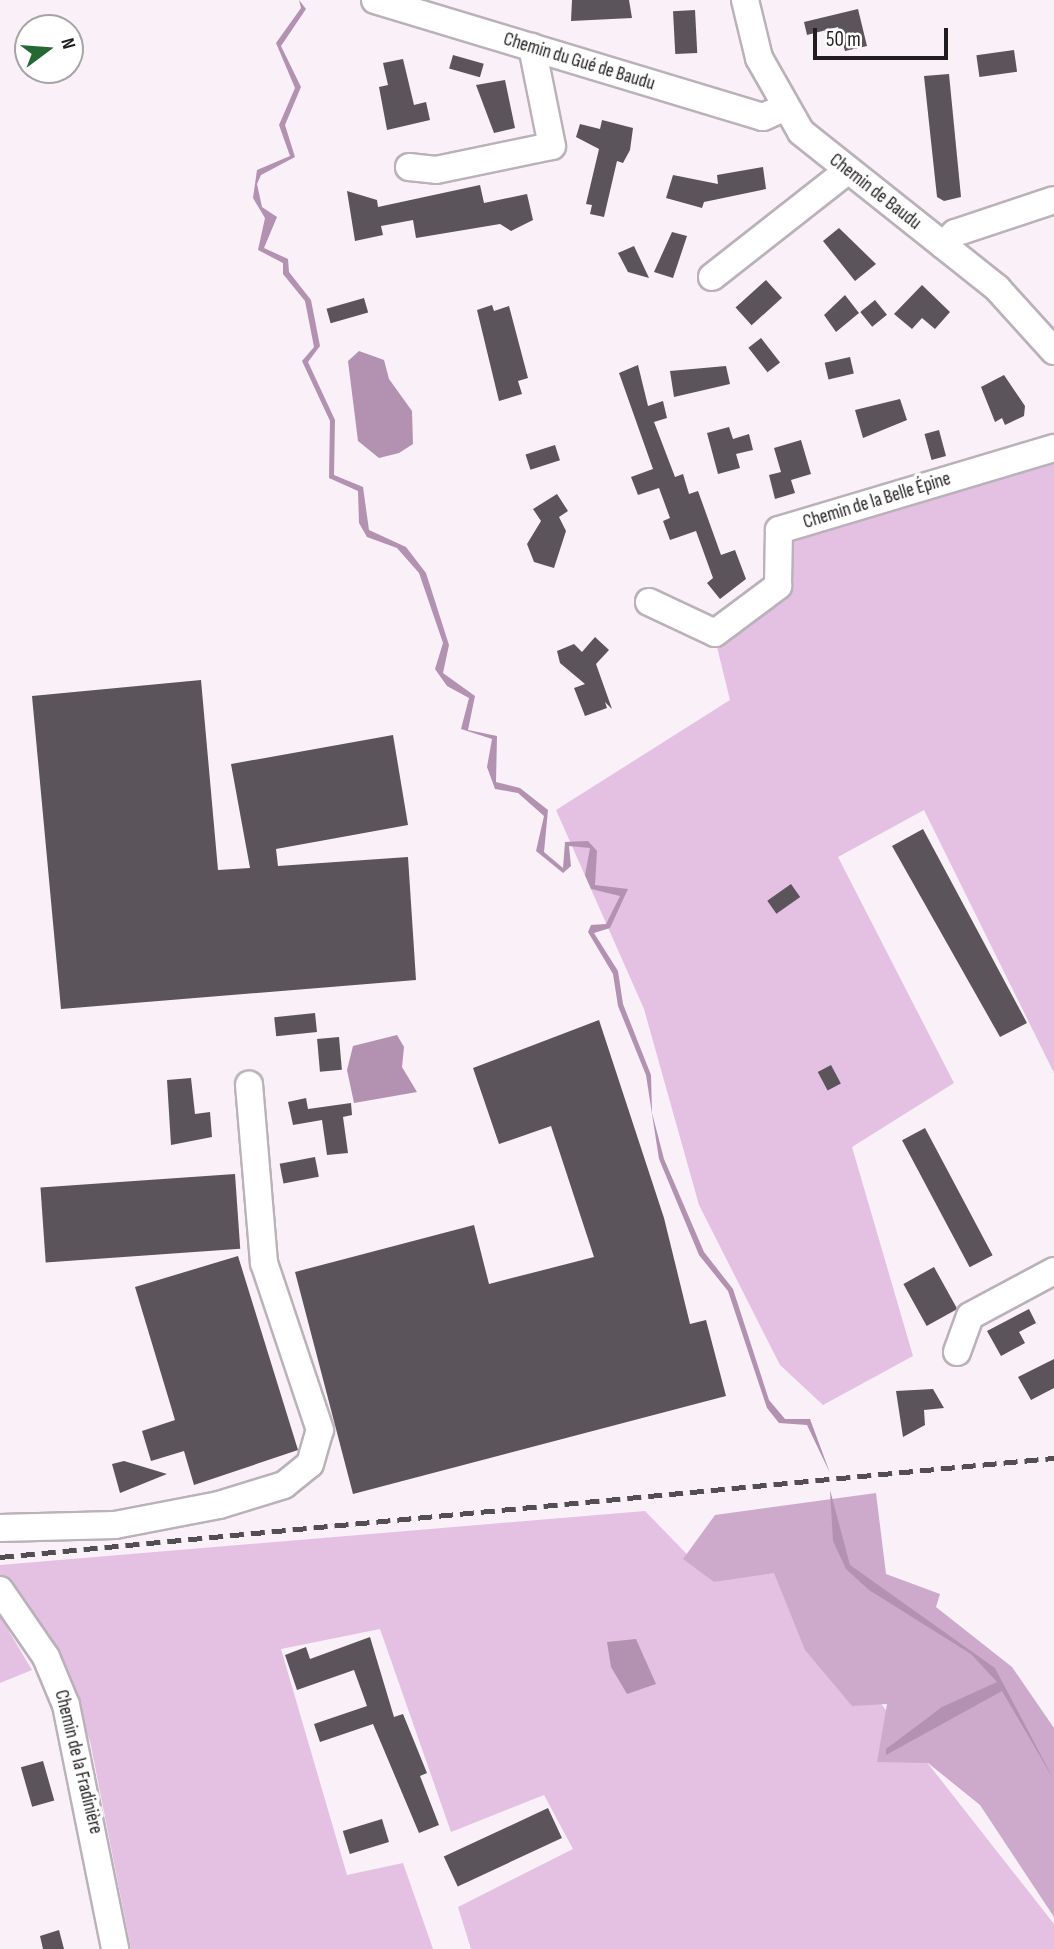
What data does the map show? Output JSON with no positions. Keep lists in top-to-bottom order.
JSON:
{
  "streets": {
    "street": [
      "Chemin du Gué de Baudu",
      "Chemin de Baudu",
      "Chemin de la Belle Épine",
      "Chemin de la Fradinière"
    ]
  },
  "crossings": [
    ["Chemin du Gué de Baudu", "Chemin de Baudu"]
  ],
  "scale_bar": "50 m",
  "north": "right"
}
